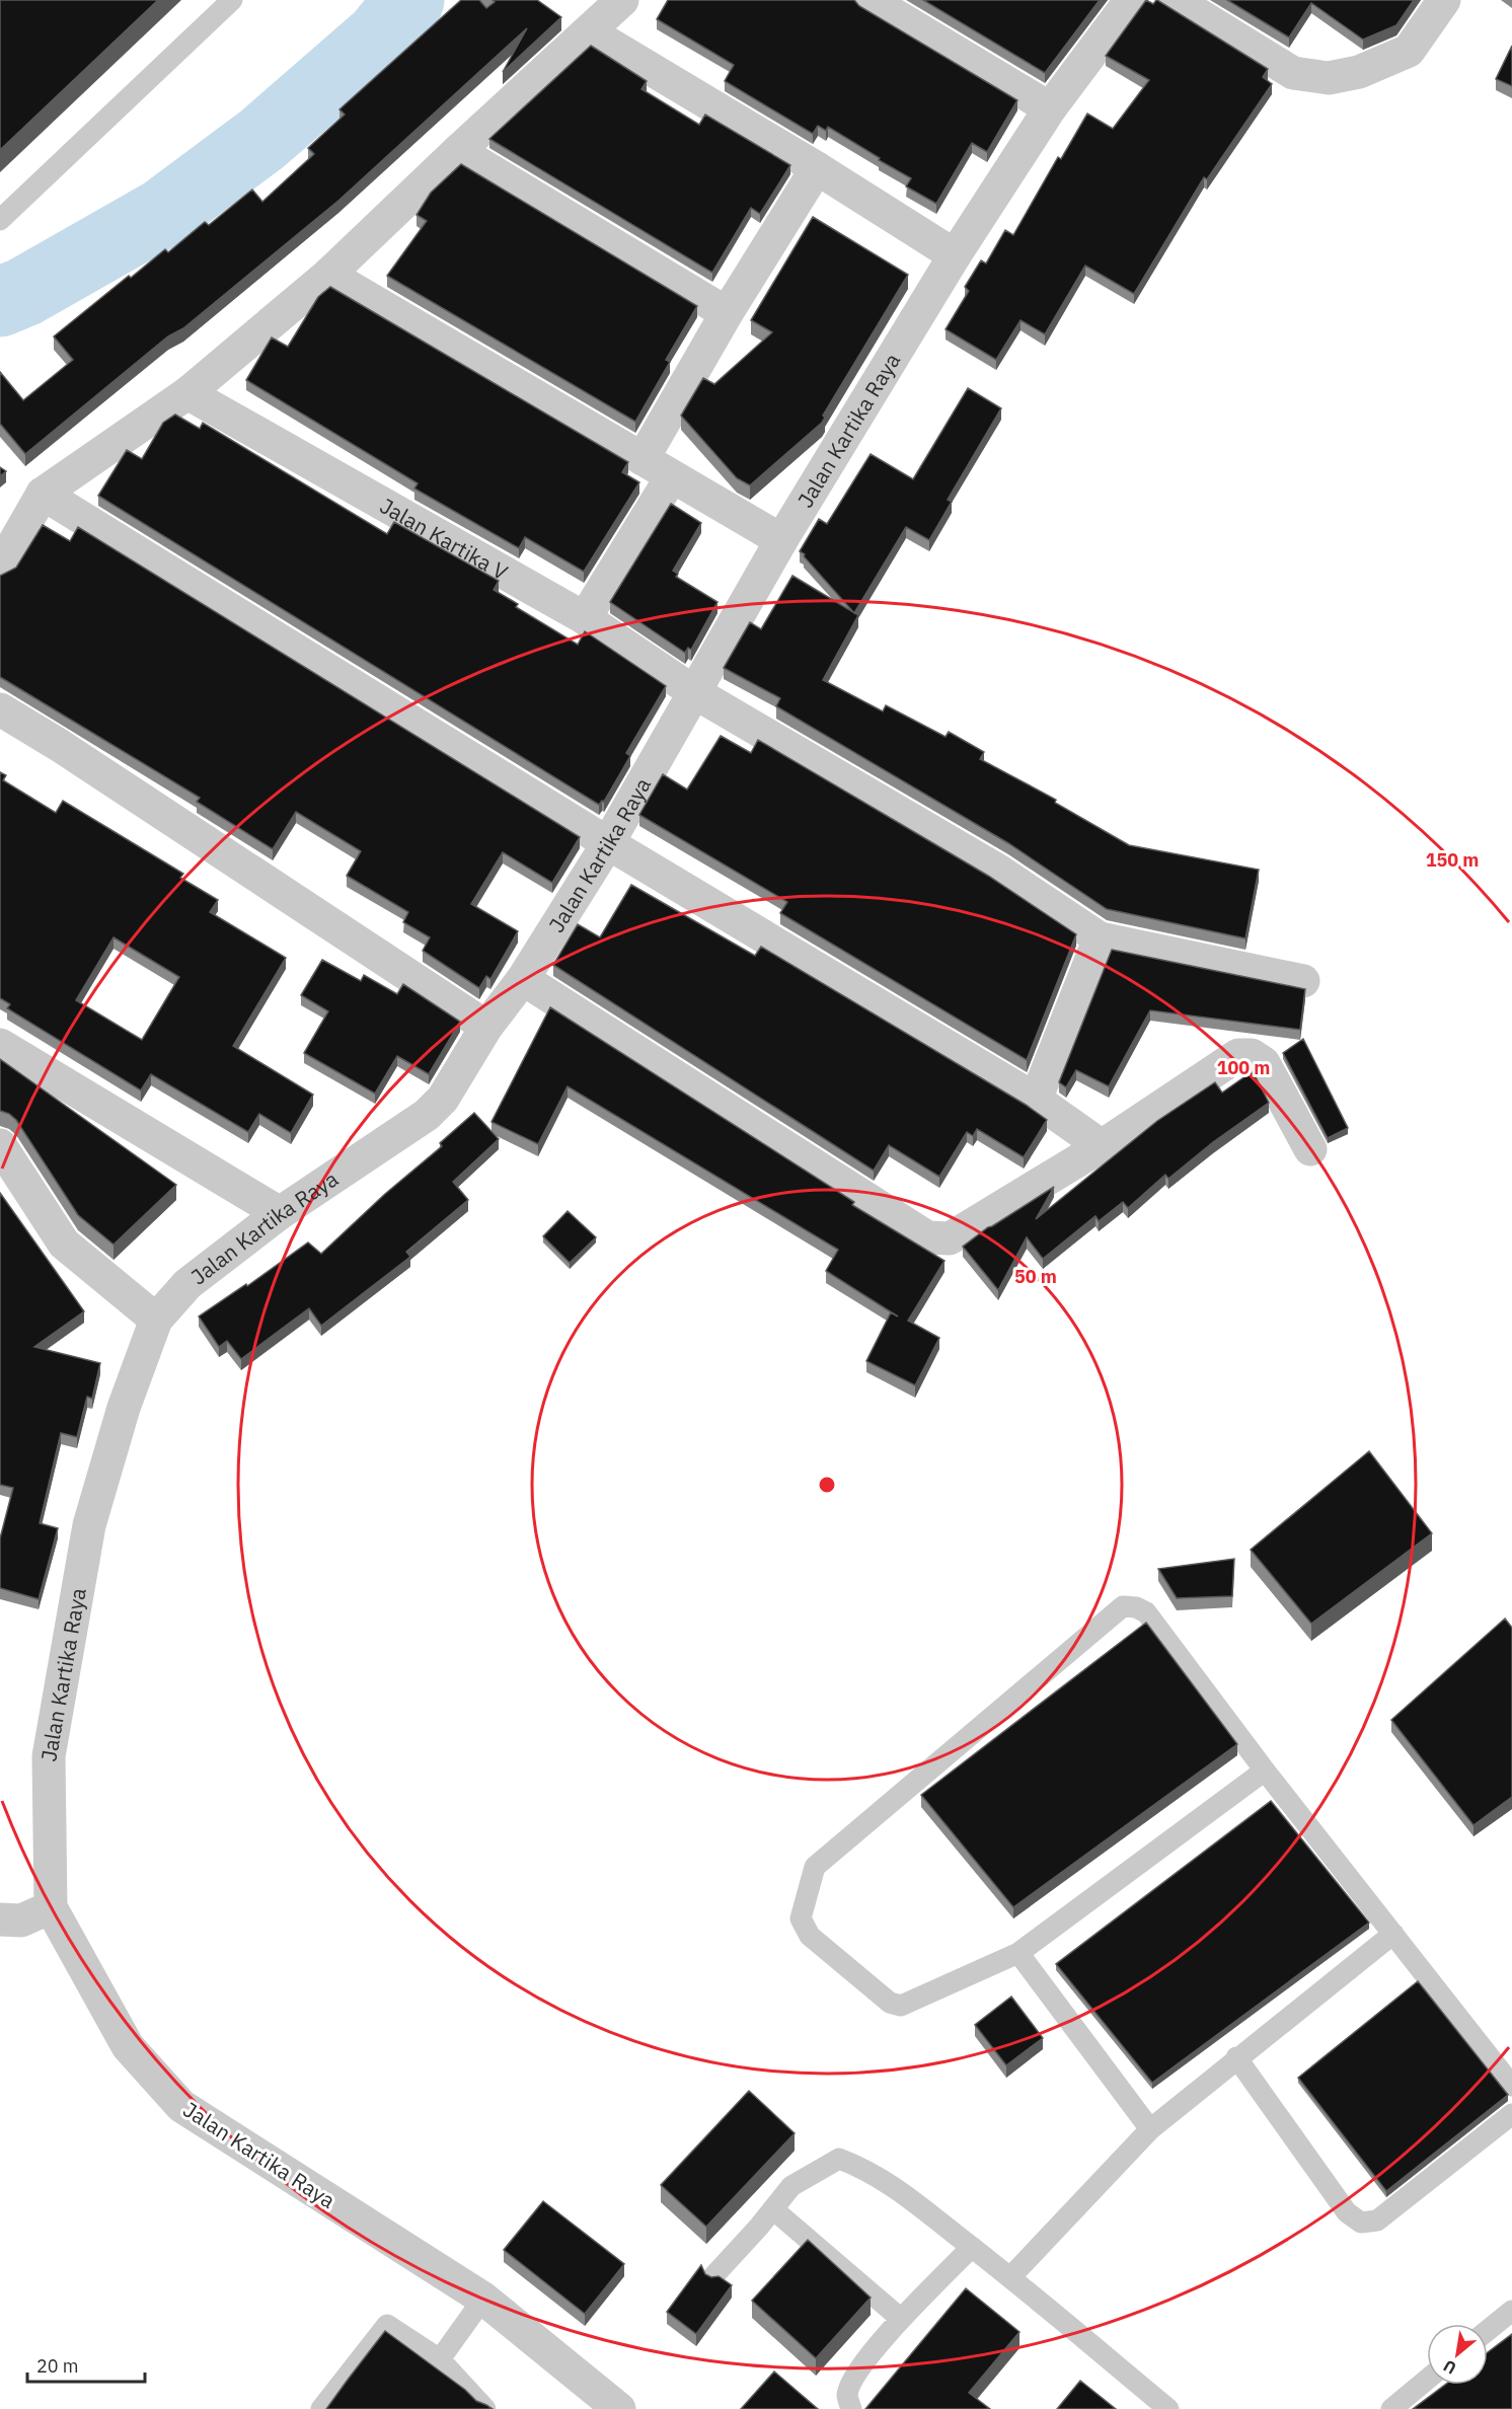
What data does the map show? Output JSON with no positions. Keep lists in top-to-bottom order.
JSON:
{
  "streets": {
    "street": ["Jalan Kartika Raya", "Jalan Kartika V"]
  },
  "crossings": [
    ["Jalan Kartika Raya", "Jalan Kartika V"]
  ],
  "scale_bar": "20 m",
  "north": "bottom left",
  "rings": ["150 m", "100 m", "50 m"]
}
